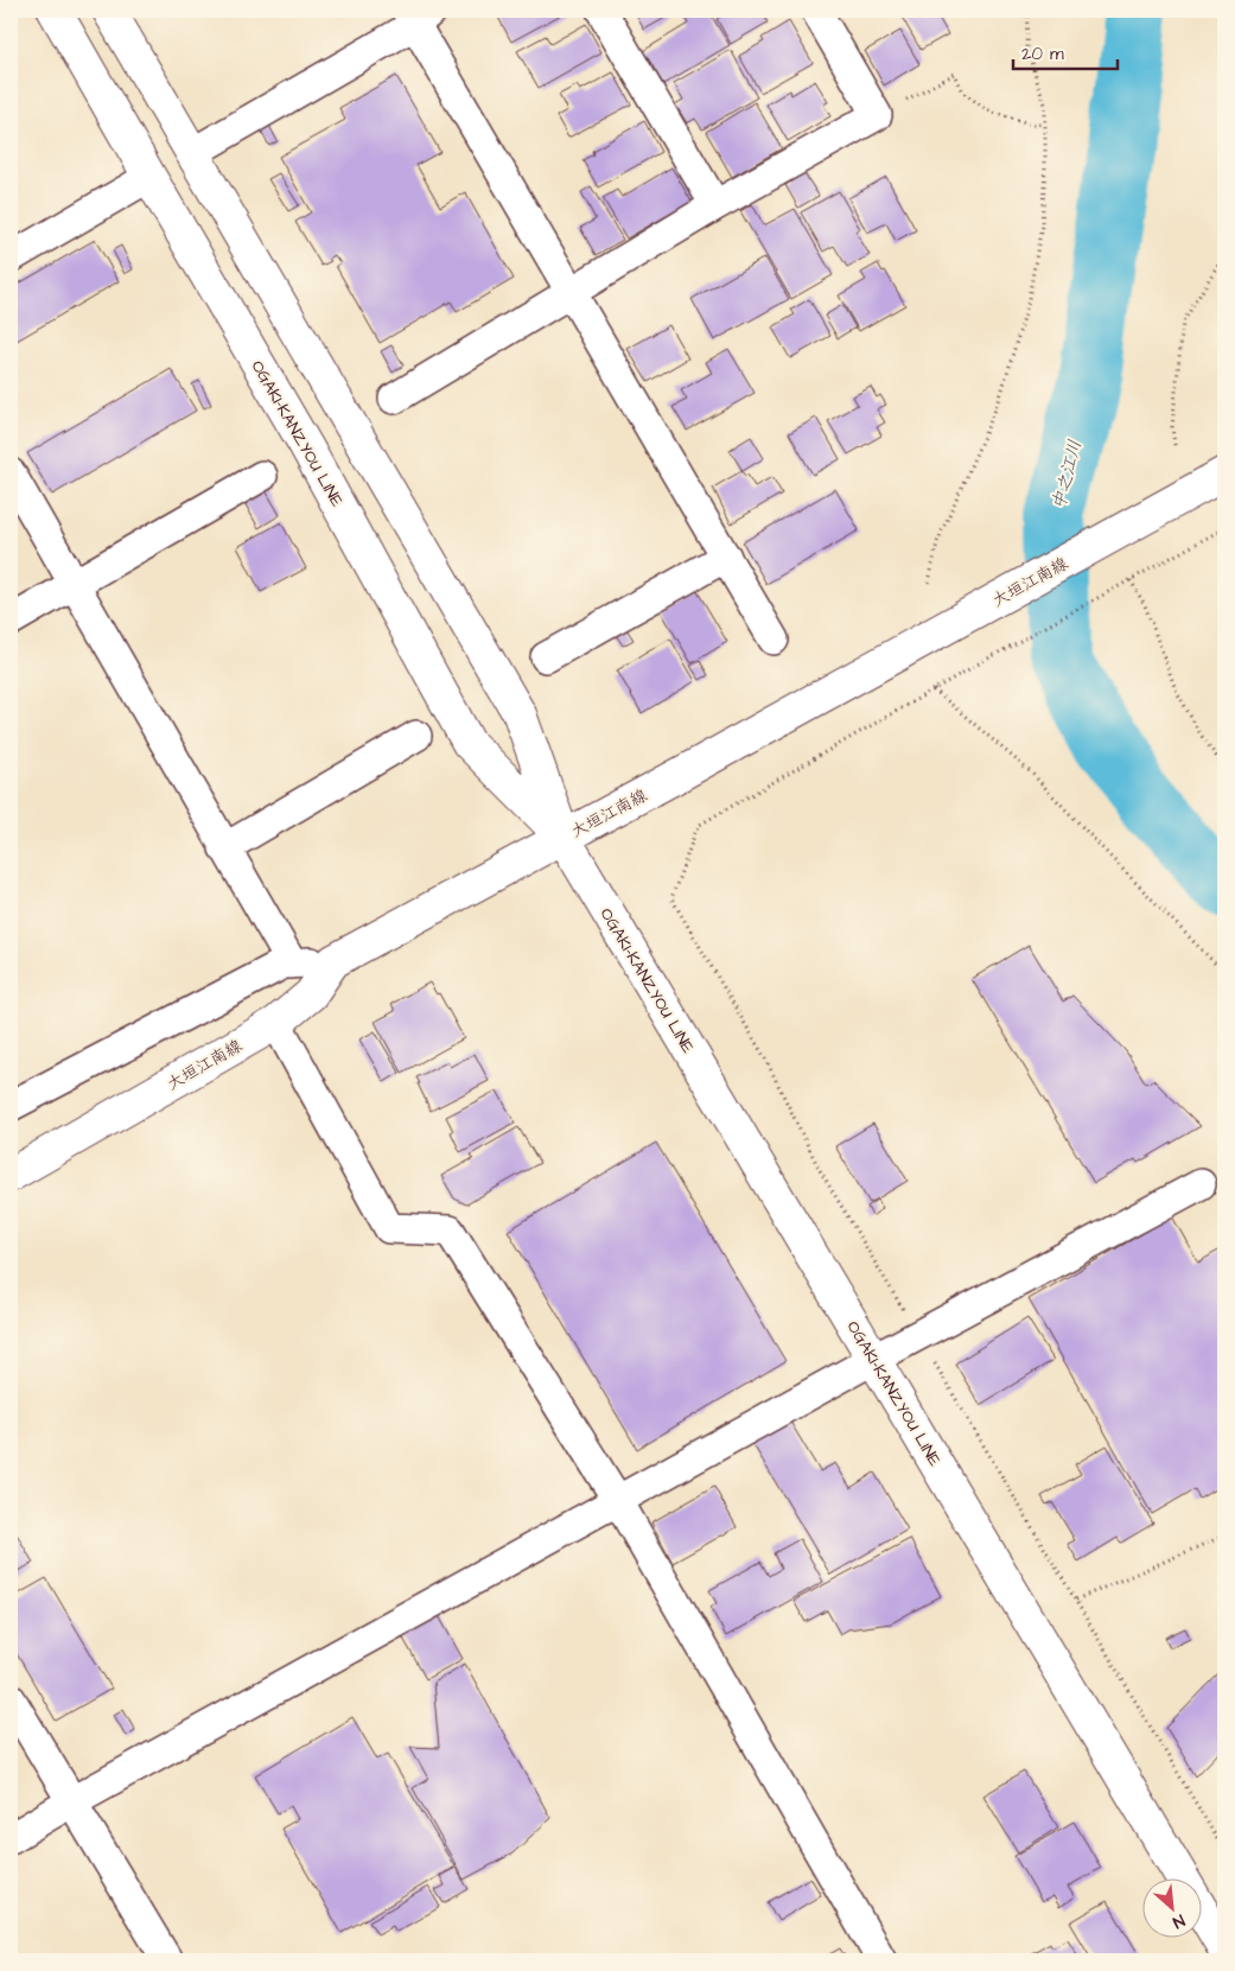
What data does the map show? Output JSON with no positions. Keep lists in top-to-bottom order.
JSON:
{
  "streets": {
    "main road": ["OGAKI-KANZYOU LINE", "大垣江南線"]
  },
  "crossings": [
    ["OGAKI-KANZYOU LINE", "大垣江南線"]
  ],
  "water": ["中之江川"],
  "scale_bar": "20 m",
  "north": "bottom right"
}
